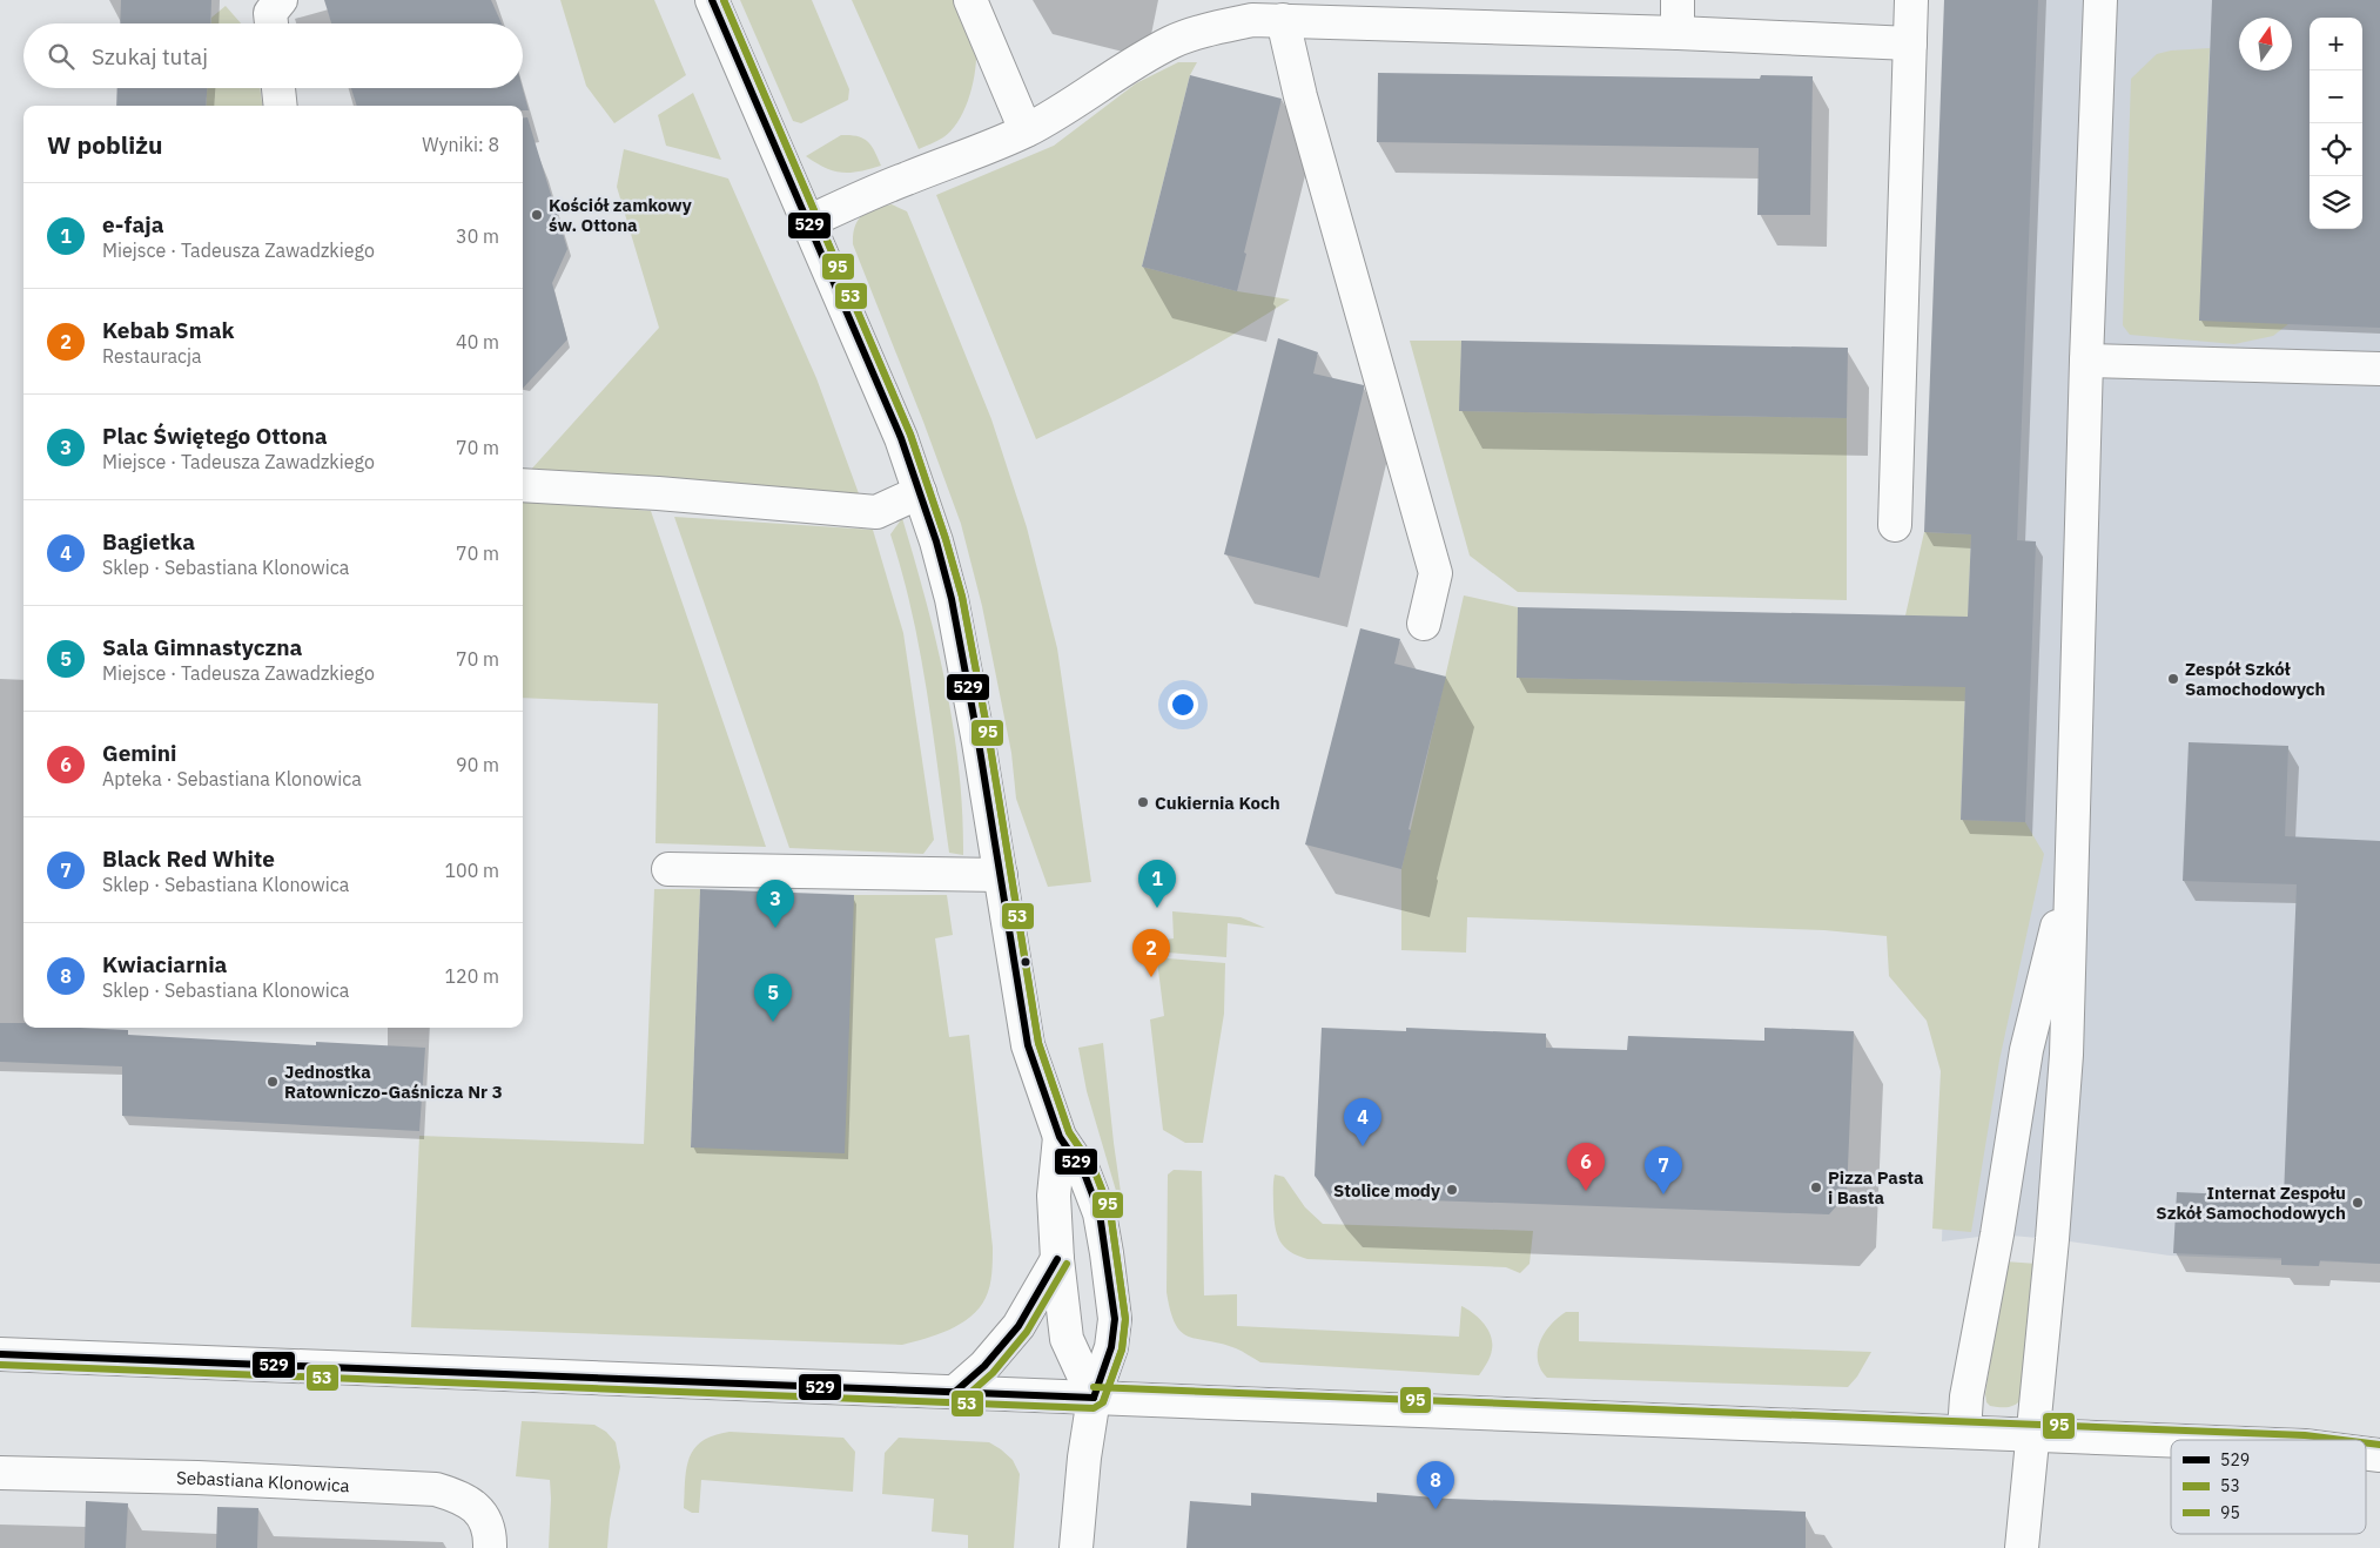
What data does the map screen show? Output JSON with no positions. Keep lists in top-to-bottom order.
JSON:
{
  "streets": {
    "street": ["Sebastiana Klonowica"]
  },
  "places": [
    "Kościół zamkowy św. Ottona",
    "Zespół Szkół Samochodowych",
    "Cukiernia Koch",
    "Jednostka Ratowniczo-Gaśnicza Nr 3",
    "Pizza Pasta i Basta",
    "Stolice mody",
    "Internat Zespołu Szkół Samochodowych"
  ],
  "lines": ["transit line 529", "transit line 53", "transit line 95"],
  "legend": ["529", "53", "95"],
  "north": "top",
  "page": {
    "map_buttons": ["+", "−"],
    "search": "Szukaj tutaj",
    "heading": ["W pobliżu", "Wyniki: 8"],
    "list": [
      {
        "mark": "1",
        "name": "e-faja",
        "note": "Miejsce · Tadeusza Zawadzkiego",
        "value": "30 m"
      },
      {
        "mark": "2",
        "name": "Kebab Smak",
        "note": "Restauracja",
        "value": "40 m"
      },
      {
        "mark": "3",
        "name": "Plac Świętego Ottona",
        "note": "Miejsce · Tadeusza Zawadzkiego",
        "value": "70 m"
      },
      {
        "mark": "4",
        "name": "Bagietka",
        "note": "Sklep · Sebastiana Klonowica",
        "value": "70 m"
      },
      {
        "mark": "5",
        "name": "Sala Gimnastyczna",
        "note": "Miejsce · Tadeusza Zawadzkiego",
        "value": "70 m"
      },
      {
        "mark": "6",
        "name": "Gemini",
        "note": "Apteka · Sebastiana Klonowica",
        "value": "90 m"
      },
      {
        "mark": "7",
        "name": "Black Red White",
        "note": "Sklep · Sebastiana Klonowica",
        "value": "100 m"
      },
      {
        "mark": "8",
        "name": "Kwiaciarnia",
        "note": "Sklep · Sebastiana Klonowica",
        "value": "120 m"
      }
    ],
    "pins": [
      "1",
      "3",
      "2",
      "5",
      "4",
      "6",
      "7",
      "8"
    ]
  }
}
